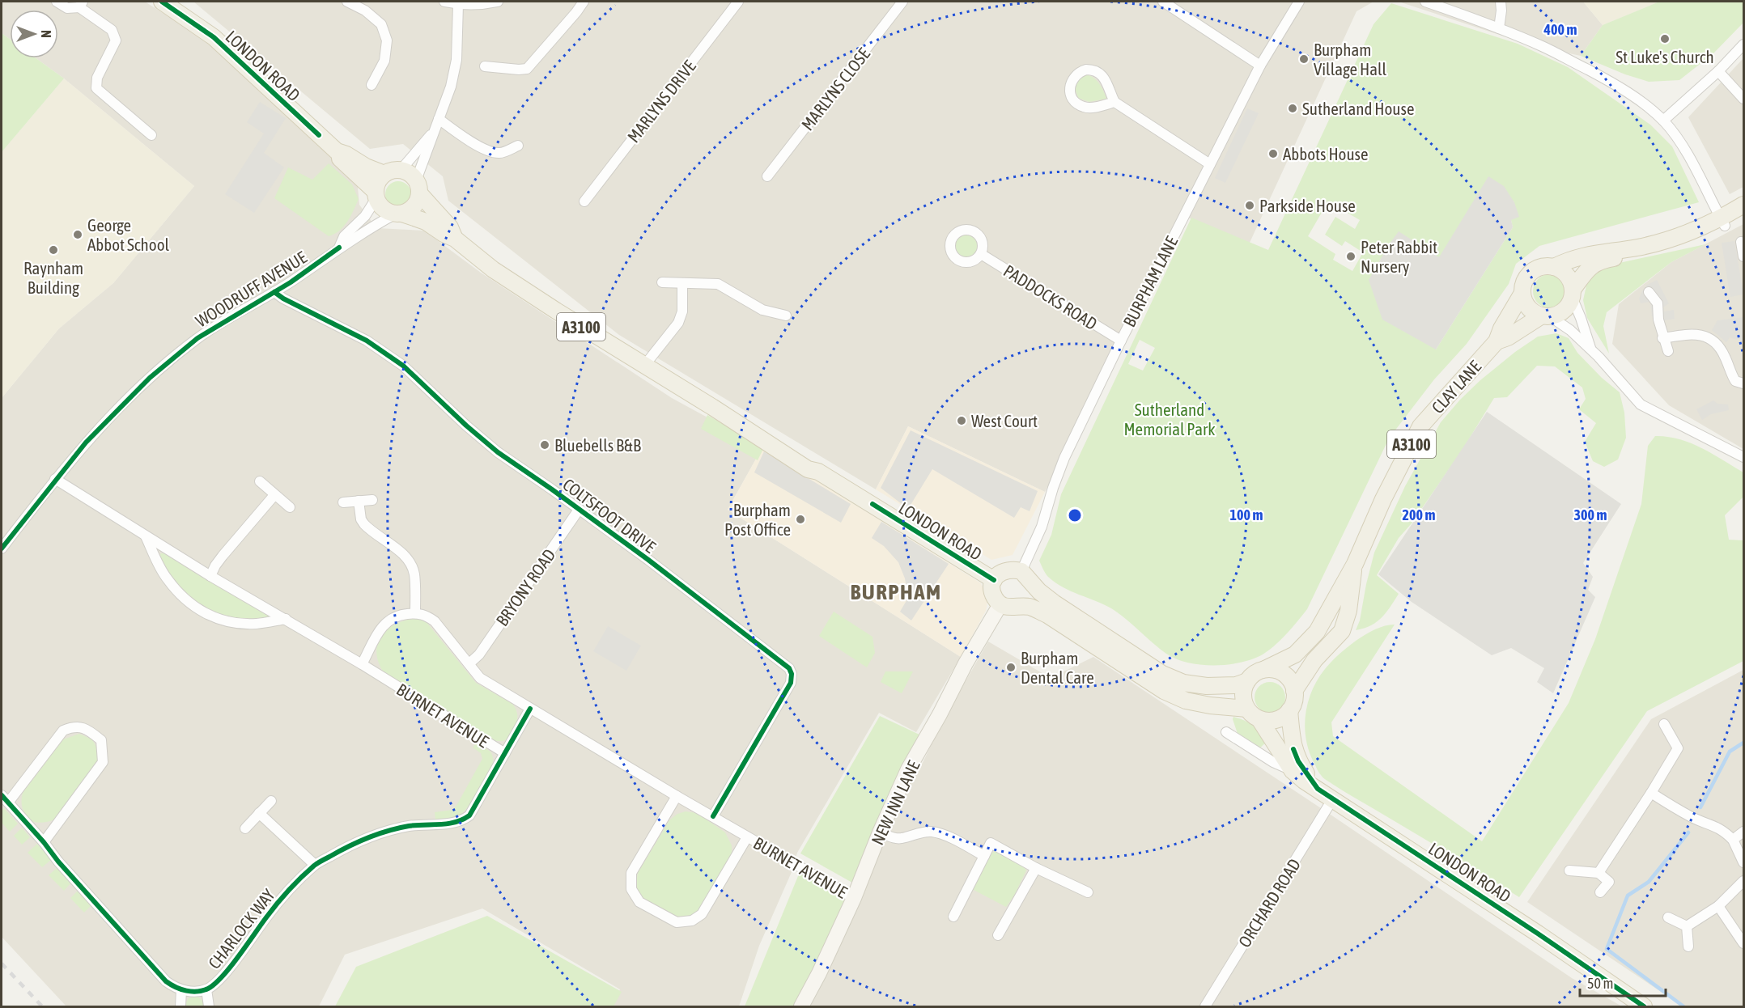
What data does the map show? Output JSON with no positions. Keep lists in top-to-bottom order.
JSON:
{
  "streets": {
    "main road": [
      "LONDON ROAD",
      "A3100",
      "CLAY LANE",
      "NEW INN LANE"
    ],
    "street": [
      "MARLYNS CLOSE",
      "MARLYNS DRIVE",
      "BURPHAM LANE",
      "WOODRUFF AVENUE",
      "PADDOCKS ROAD",
      "COLTSFOOT DRIVE",
      "BRYONY ROAD",
      "BURNET AVENUE",
      "ORCHARD ROAD",
      "CHARLOCK WAY"
    ]
  },
  "crossings": [
    ["LONDON ROAD", "BURPHAM LANE"],
    ["LONDON ROAD", "WOODRUFF AVENUE"],
    ["LONDON ROAD", "CLAY LANE"],
    ["LONDON ROAD", "NEW INN LANE"],
    ["LONDON ROAD", "ORCHARD ROAD"],
    ["BURPHAM LANE", "PADDOCKS ROAD"],
    ["BURPHAM LANE", "NEW INN LANE"],
    ["WOODRUFF AVENUE", "COLTSFOOT DRIVE"],
    ["WOODRUFF AVENUE", "BURNET AVENUE"],
    ["COLTSFOOT DRIVE", "BRYONY ROAD"],
    ["COLTSFOOT DRIVE", "BURNET AVENUE"],
    ["BRYONY ROAD", "BURNET AVENUE"],
    ["BURNET AVENUE", "NEW INN LANE"],
    ["BURNET AVENUE", "CHARLOCK WAY"]
  ],
  "districts": ["BURPHAM"],
  "parks": ["Sutherland Memorial Park"],
  "places": [
    "St Luke's Church",
    "Burpham Village Hall",
    "Sutherland House",
    "Abbots House",
    "Parkside House",
    "George Abbot School",
    "Raynham Building",
    "Peter Rabbit Nursery",
    "West Court",
    "Bluebells B&B",
    "Burpham Post Office",
    "Burpham Dental Care"
  ],
  "scale_bar": "50 m",
  "north": "right",
  "rings": [
    "400 m",
    "100 m",
    "200 m",
    "300 m"
  ]
}
